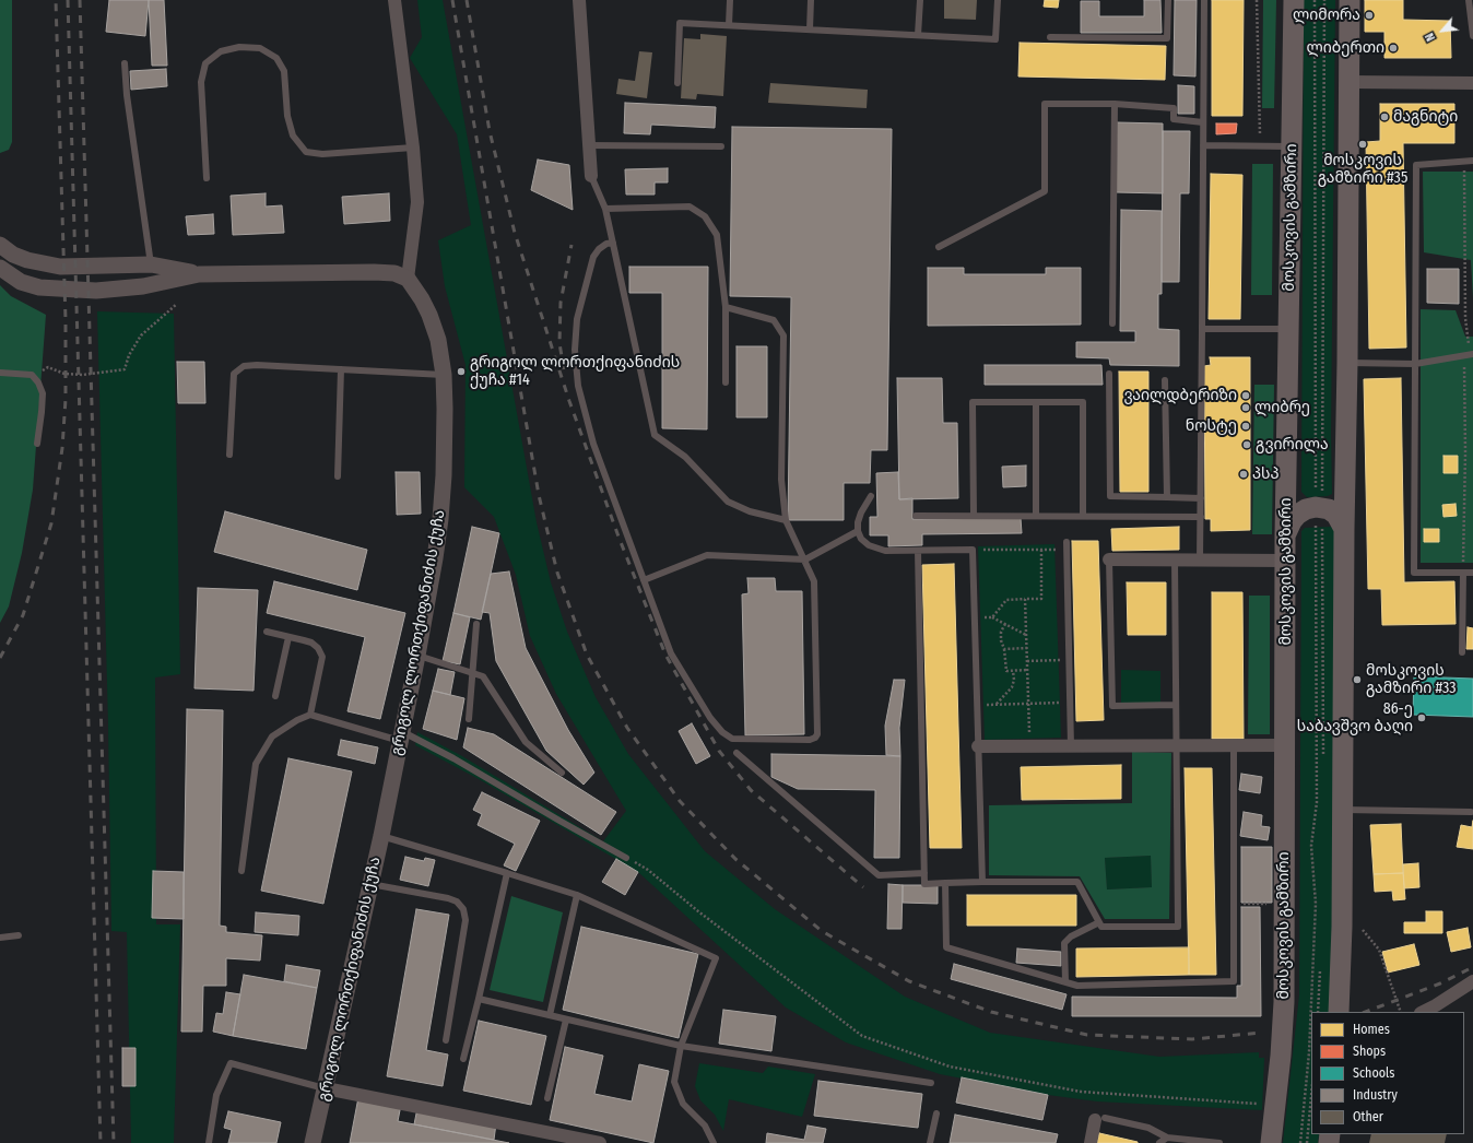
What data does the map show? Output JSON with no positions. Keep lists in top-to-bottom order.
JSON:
{
  "streets": {
    "main road": ["მოსკოვის გამზირი"],
    "street": ["გრიგოლ ლორთქიფანიძის ქუჩა"]
  },
  "places": [
    "ლიმორა",
    "ლიბერთი",
    "მაგნიტი",
    "მოსკოვის გამზირი #35",
    "გრიგოლ ლორთქიფანიძის ქუჩა #14",
    "ვაილდბერიზი",
    "ლიბრე",
    "ნოსტე",
    "გვირილა",
    "პსპ",
    "მოსკოვის გამზირი #33",
    "86-ე საბავშვო ბაღი"
  ],
  "legend": [
    "Homes",
    "Shops",
    "Schools",
    "Industry",
    "Other"
  ],
  "north": "bottom left"
}
